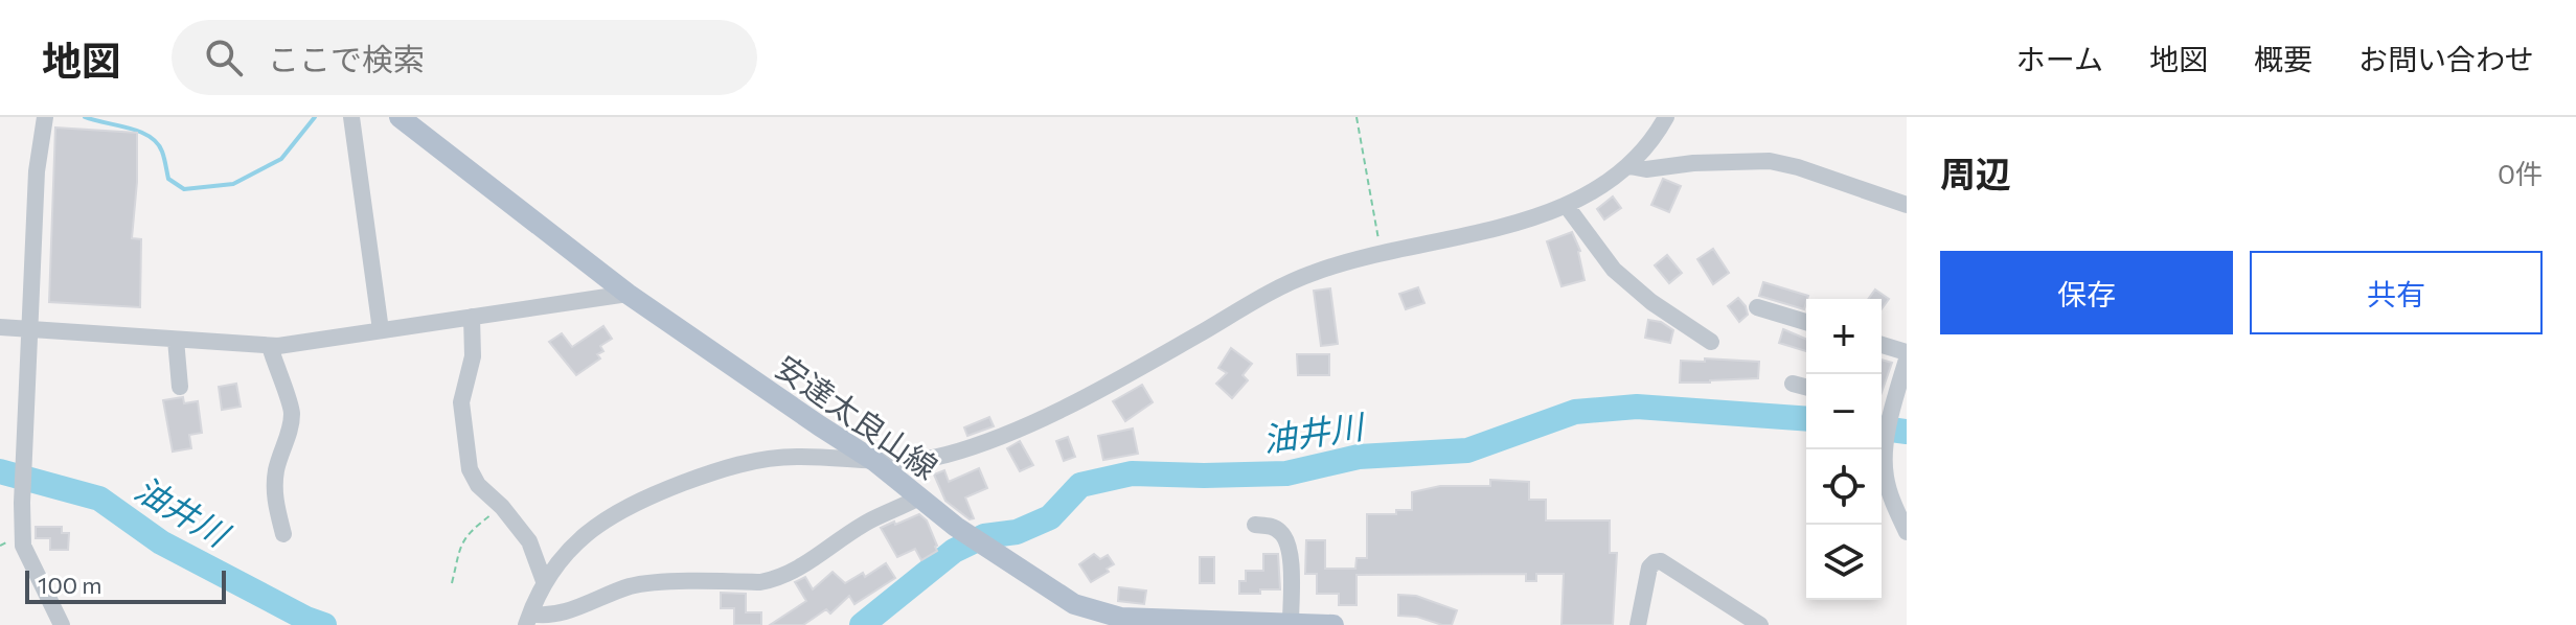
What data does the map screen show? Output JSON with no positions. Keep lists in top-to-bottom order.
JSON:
{
  "streets": {
    "main road": ["安達太良山線"]
  },
  "water": ["油井川"],
  "scale_bar": "100 m",
  "page": {
    "header": "地図",
    "search": "ここで検索",
    "nav": [
      "ホーム",
      "地図",
      "概要",
      "お問い合わせ"
    ],
    "heading": ["周辺", "0件"],
    "buttons": ["保存", "共有"],
    "map_buttons": ["+", "−"],
    "scale": "100 m"
  }
}
